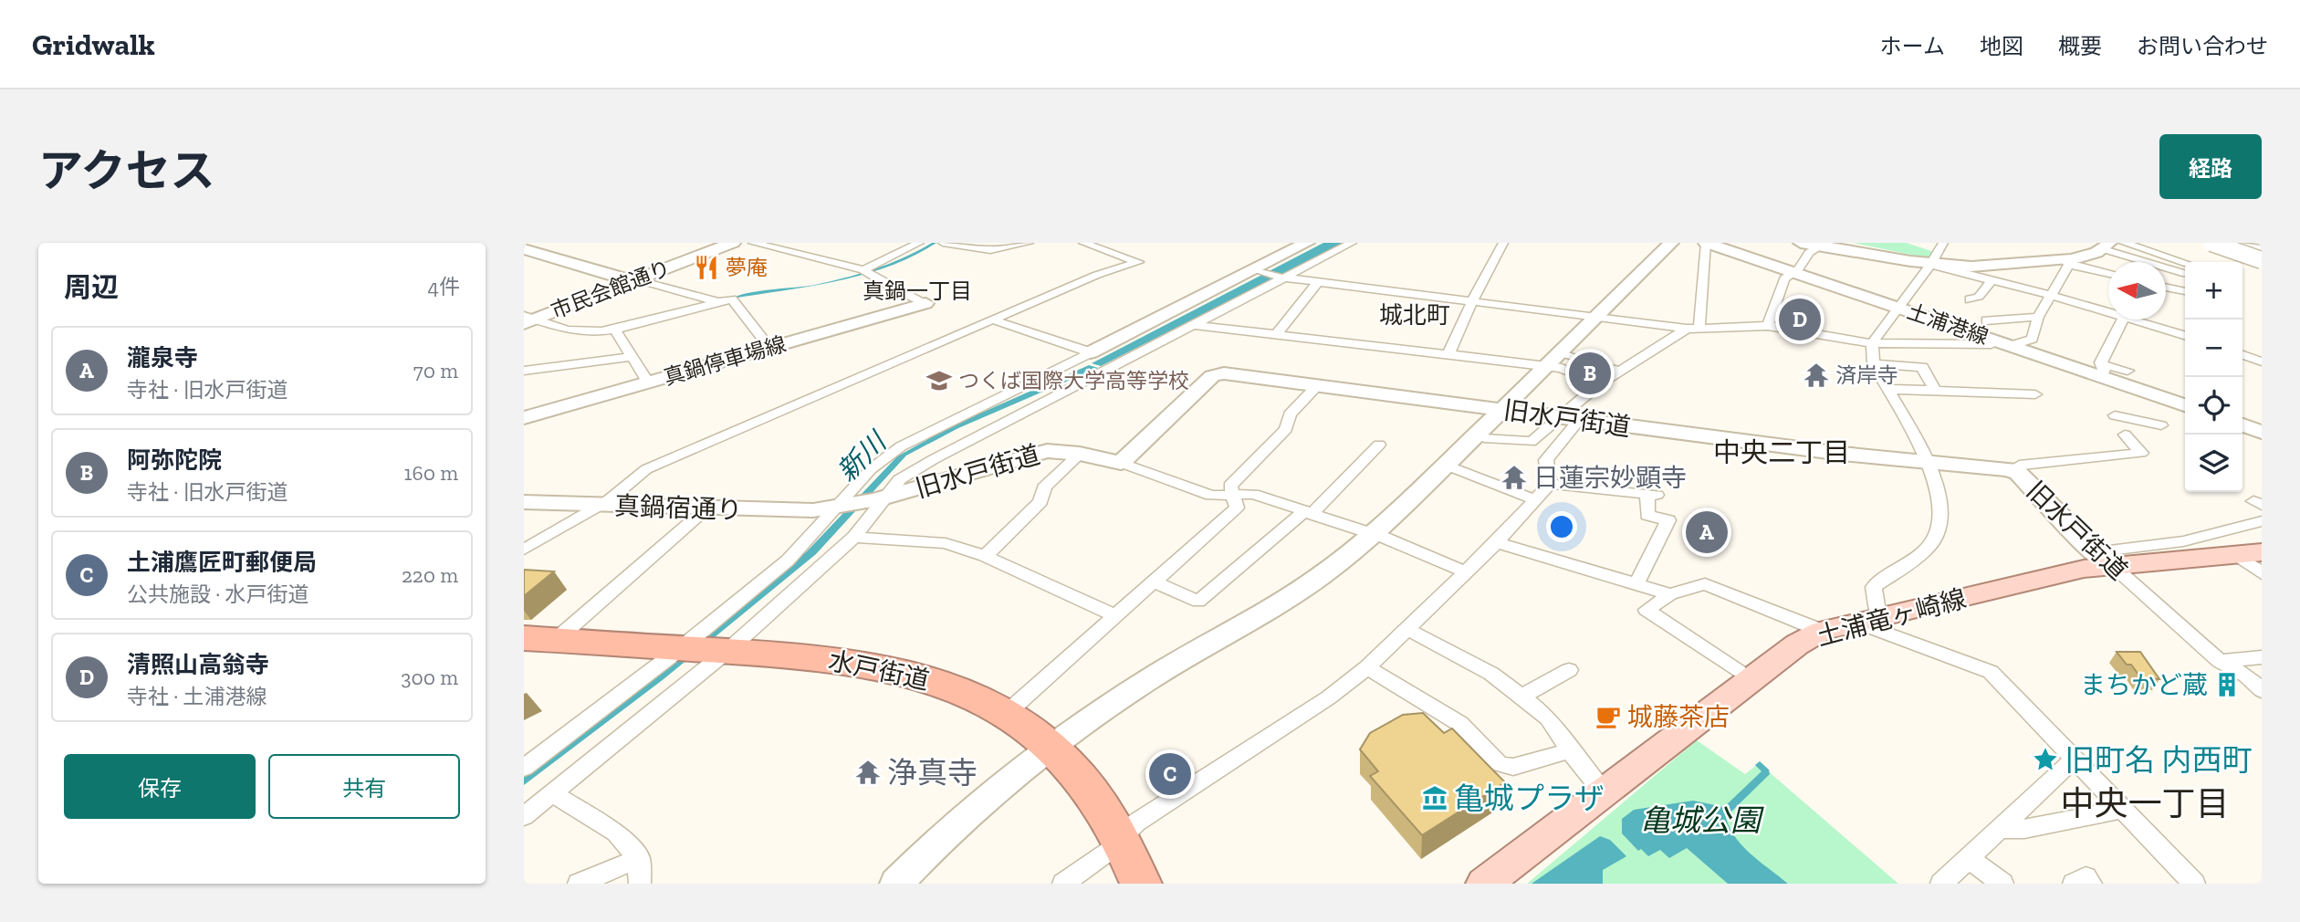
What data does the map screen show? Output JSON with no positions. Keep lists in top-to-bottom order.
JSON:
{
  "streets": {
    "highway": ["水戸街道"],
    "main road": ["土浦竜ヶ崎線"],
    "street": [
      "市民会館通り",
      "土浦港線",
      "真鍋停車場線",
      "旧水戸街道",
      "真鍋宿通り"
    ]
  },
  "crossings": [
    ["旧水戸街道", "真鍋宿通り"],
    ["旧水戸街道", "土浦竜ヶ崎線"]
  ],
  "districts": [
    "真鍋一丁目",
    "城北町",
    "中央二丁目",
    "中央一丁目"
  ],
  "water": ["新川"],
  "parks": ["亀城公園"],
  "places": {
    "restaurant": ["夢庵"],
    "temple": ["済岸寺", "日蓮宗妙顕寺", "浄真寺"],
    "school or university": ["つくば国際大学高等学校"],
    "building": ["まちかど蔵"],
    "cafe": ["城藤茶店"],
    "place": ["旧町名 内西町"],
    "museum": ["亀城プラザ"]
  },
  "north": "left",
  "page": {
    "header": "Gridwalk",
    "nav": [
      "ホーム",
      "地図",
      "概要",
      "お問い合わせ"
    ],
    "title": "アクセス",
    "buttons": [
      "経路",
      ["保存", "共有"]
    ],
    "heading": ["周辺", "4件"],
    "map_buttons": ["+", "−"],
    "pins": [
      "D",
      "B",
      "A",
      "C"
    ],
    "list": [
      {
        "mark": "A",
        "name": "瀧泉寺",
        "note": "寺社 · 旧水戸街道",
        "value": "70 m"
      },
      {
        "mark": "B",
        "name": "阿弥陀院",
        "note": "寺社 · 旧水戸街道",
        "value": "160 m"
      },
      {
        "mark": "C",
        "name": "土浦鷹匠町郵便局",
        "note": "公共施設 · 水戸街道",
        "value": "220 m"
      },
      {
        "mark": "D",
        "name": "清照山高翁寺",
        "note": "寺社 · 土浦港線",
        "value": "300 m"
      }
    ]
  }
}
